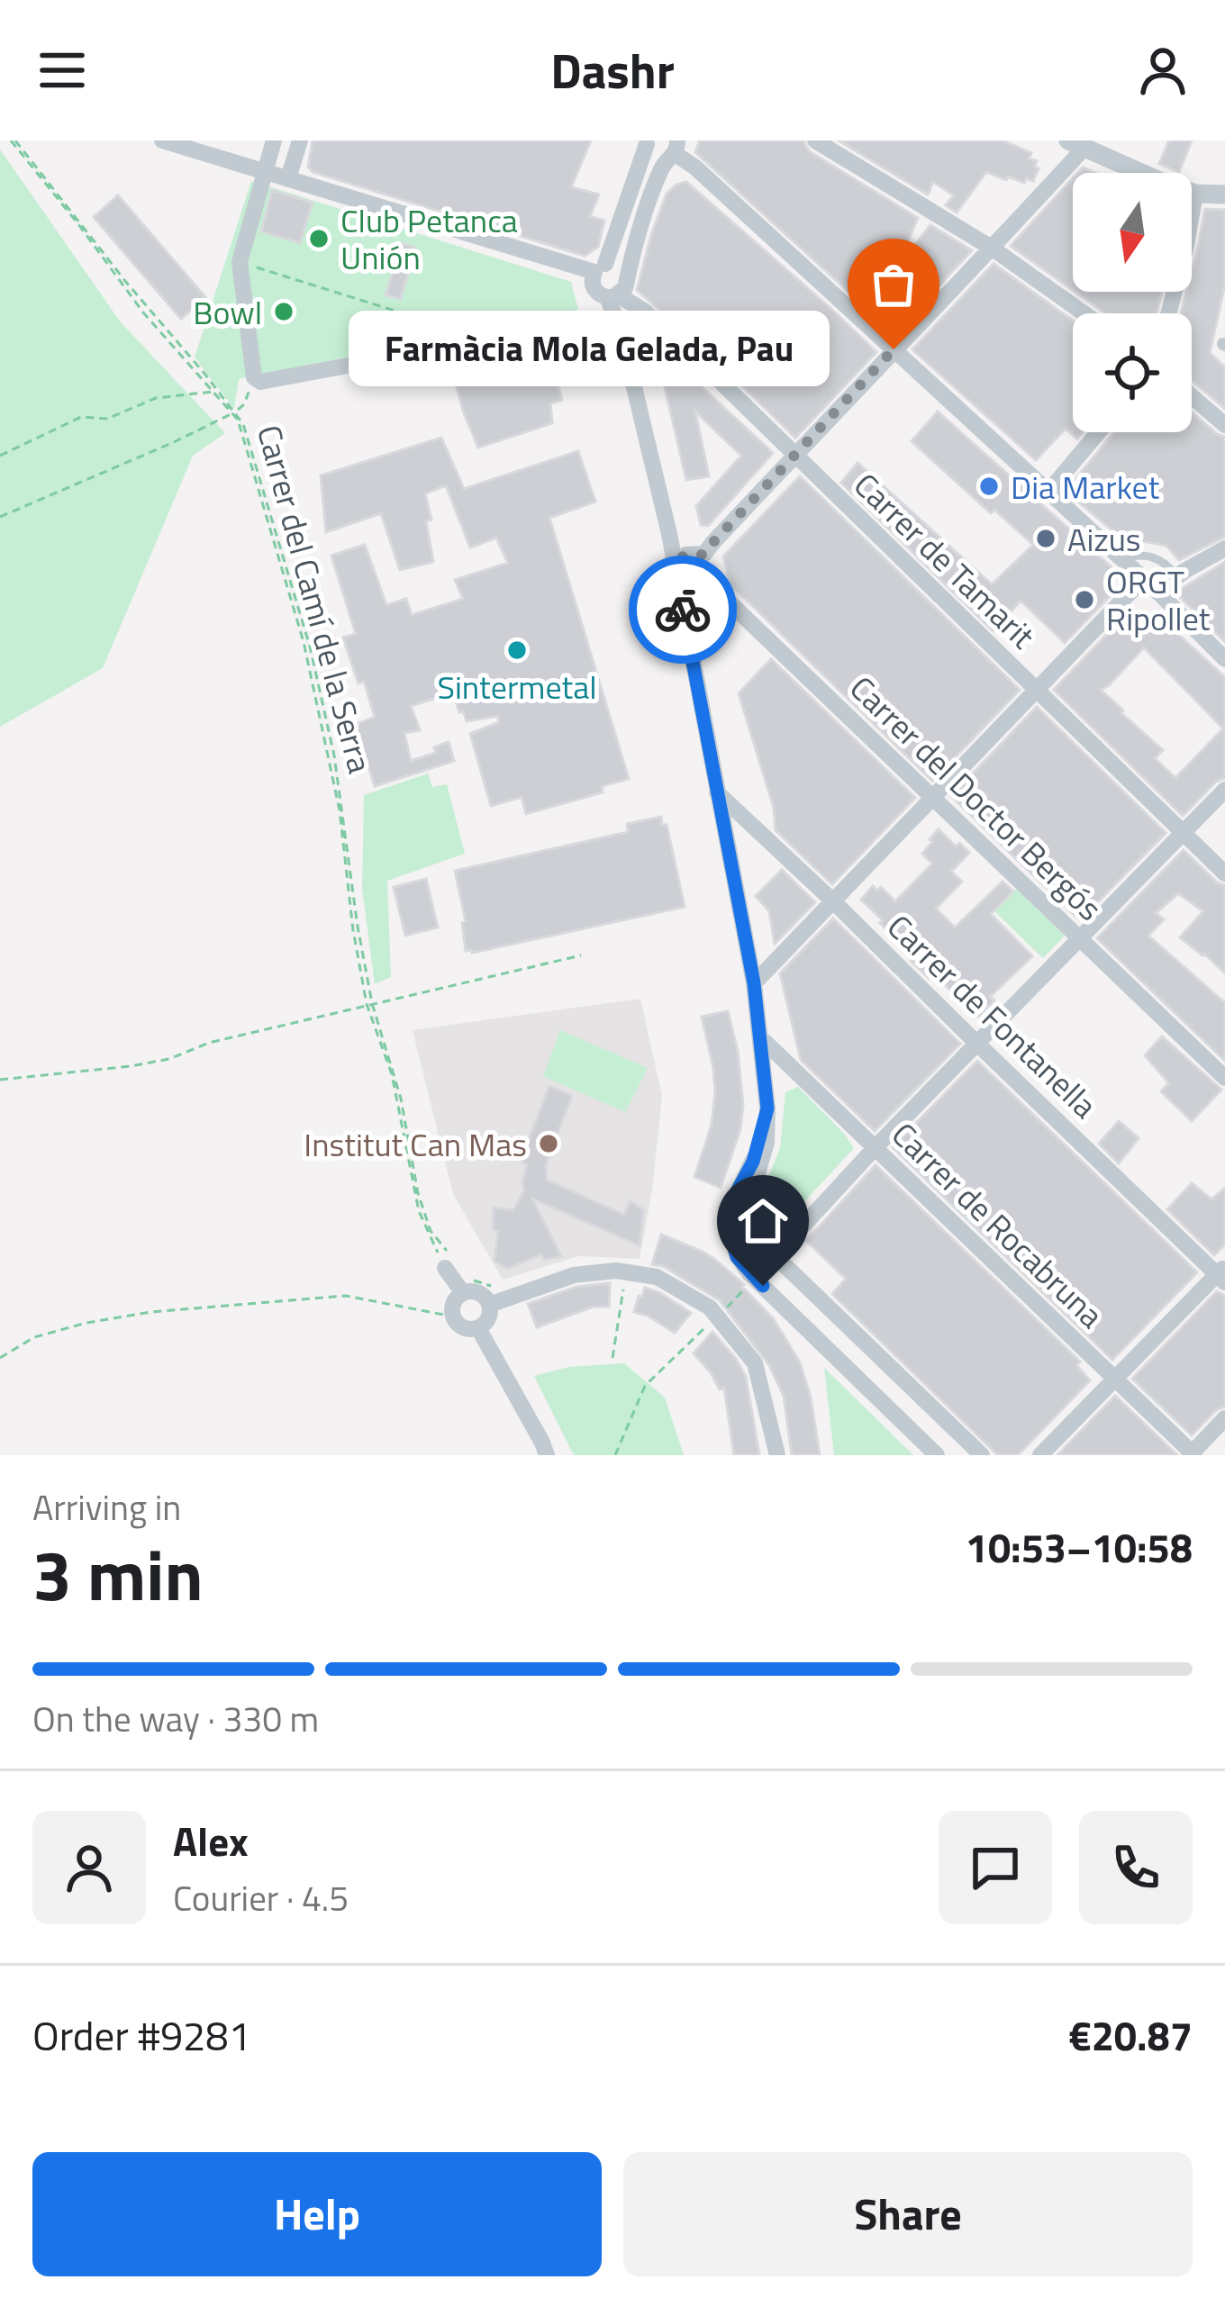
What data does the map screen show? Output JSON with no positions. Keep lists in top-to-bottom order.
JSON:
{
  "streets": {
    "street": [
      "Carrer de Tamarit",
      "Carrer del Doctor Bergós",
      "Carrer de Fontanella",
      "Carrer de Rocabruna"
    ],
    "path": ["Carrer del Camí de la Serra"]
  },
  "places": [
    "Club Petanca Unión",
    "Bowl",
    "Farmàcia Mola Gelada, Pau",
    "Dia Market",
    "Aizus",
    "ORGT Ripollet",
    "Sintermetal",
    "Institut Can Mas"
  ],
  "north": "bottom",
  "page": {
    "header": "Dashr",
    "bubble": "Farmàcia Mola Gelada, Pau",
    "heading": ["3 min", "Arriving in", "10:53–10:58"],
    "panel": [
      "Alex",
      "Courier · 4.5",
      "Order #9281",
      "€20.87"
    ],
    "bar": "On the way · 330 m",
    "buttons": ["Help", "Share"]
  }
}
